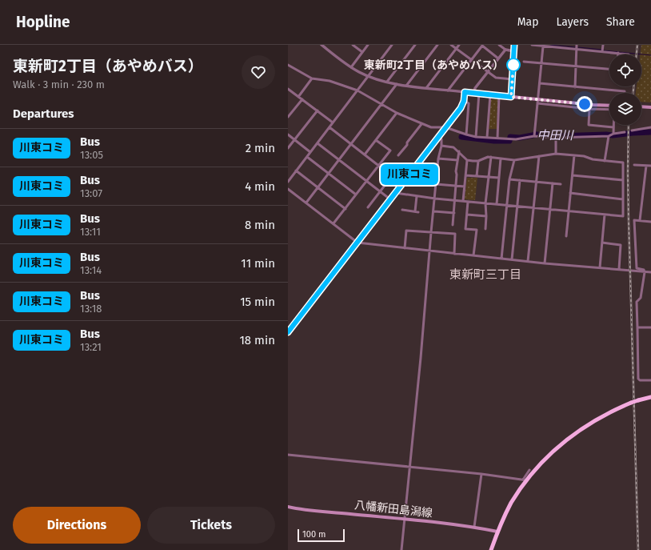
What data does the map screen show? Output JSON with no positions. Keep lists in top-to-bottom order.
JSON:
{
  "streets": {
    "main road": ["八幡新田島潟線"]
  },
  "districts": ["東新町三丁目"],
  "water": ["中田川"],
  "places": ["東新町2丁目（あやめバス）"],
  "lines": ["bus line 川東コミ"],
  "scale_bar": "100 m",
  "page": {
    "header": "Hopline",
    "nav": ["Map", "Layers", "Share"],
    "heading": [
      ["東新町2丁目（あやめバス）", "Walk · 3 min · 230 m"],
      "Departures"
    ],
    "on_map": "川東コミ",
    "list": [
      {
        "mark": "川東コミ",
        "name": "Bus",
        "note": "13:05",
        "value": "2 min"
      },
      {
        "mark": "川東コミ",
        "name": "Bus",
        "note": "13:07",
        "value": "4 min"
      },
      {
        "mark": "川東コミ",
        "name": "Bus",
        "note": "13:11",
        "value": "8 min"
      },
      {
        "mark": "川東コミ",
        "name": "Bus",
        "note": "13:14",
        "value": "11 min"
      },
      {
        "mark": "川東コミ",
        "name": "Bus",
        "note": "13:18",
        "value": "15 min"
      },
      {
        "mark": "川東コミ",
        "name": "Bus",
        "note": "13:21",
        "value": "18 min"
      }
    ],
    "buttons": ["Directions", "Tickets"],
    "scale": "100 m"
  }
}
